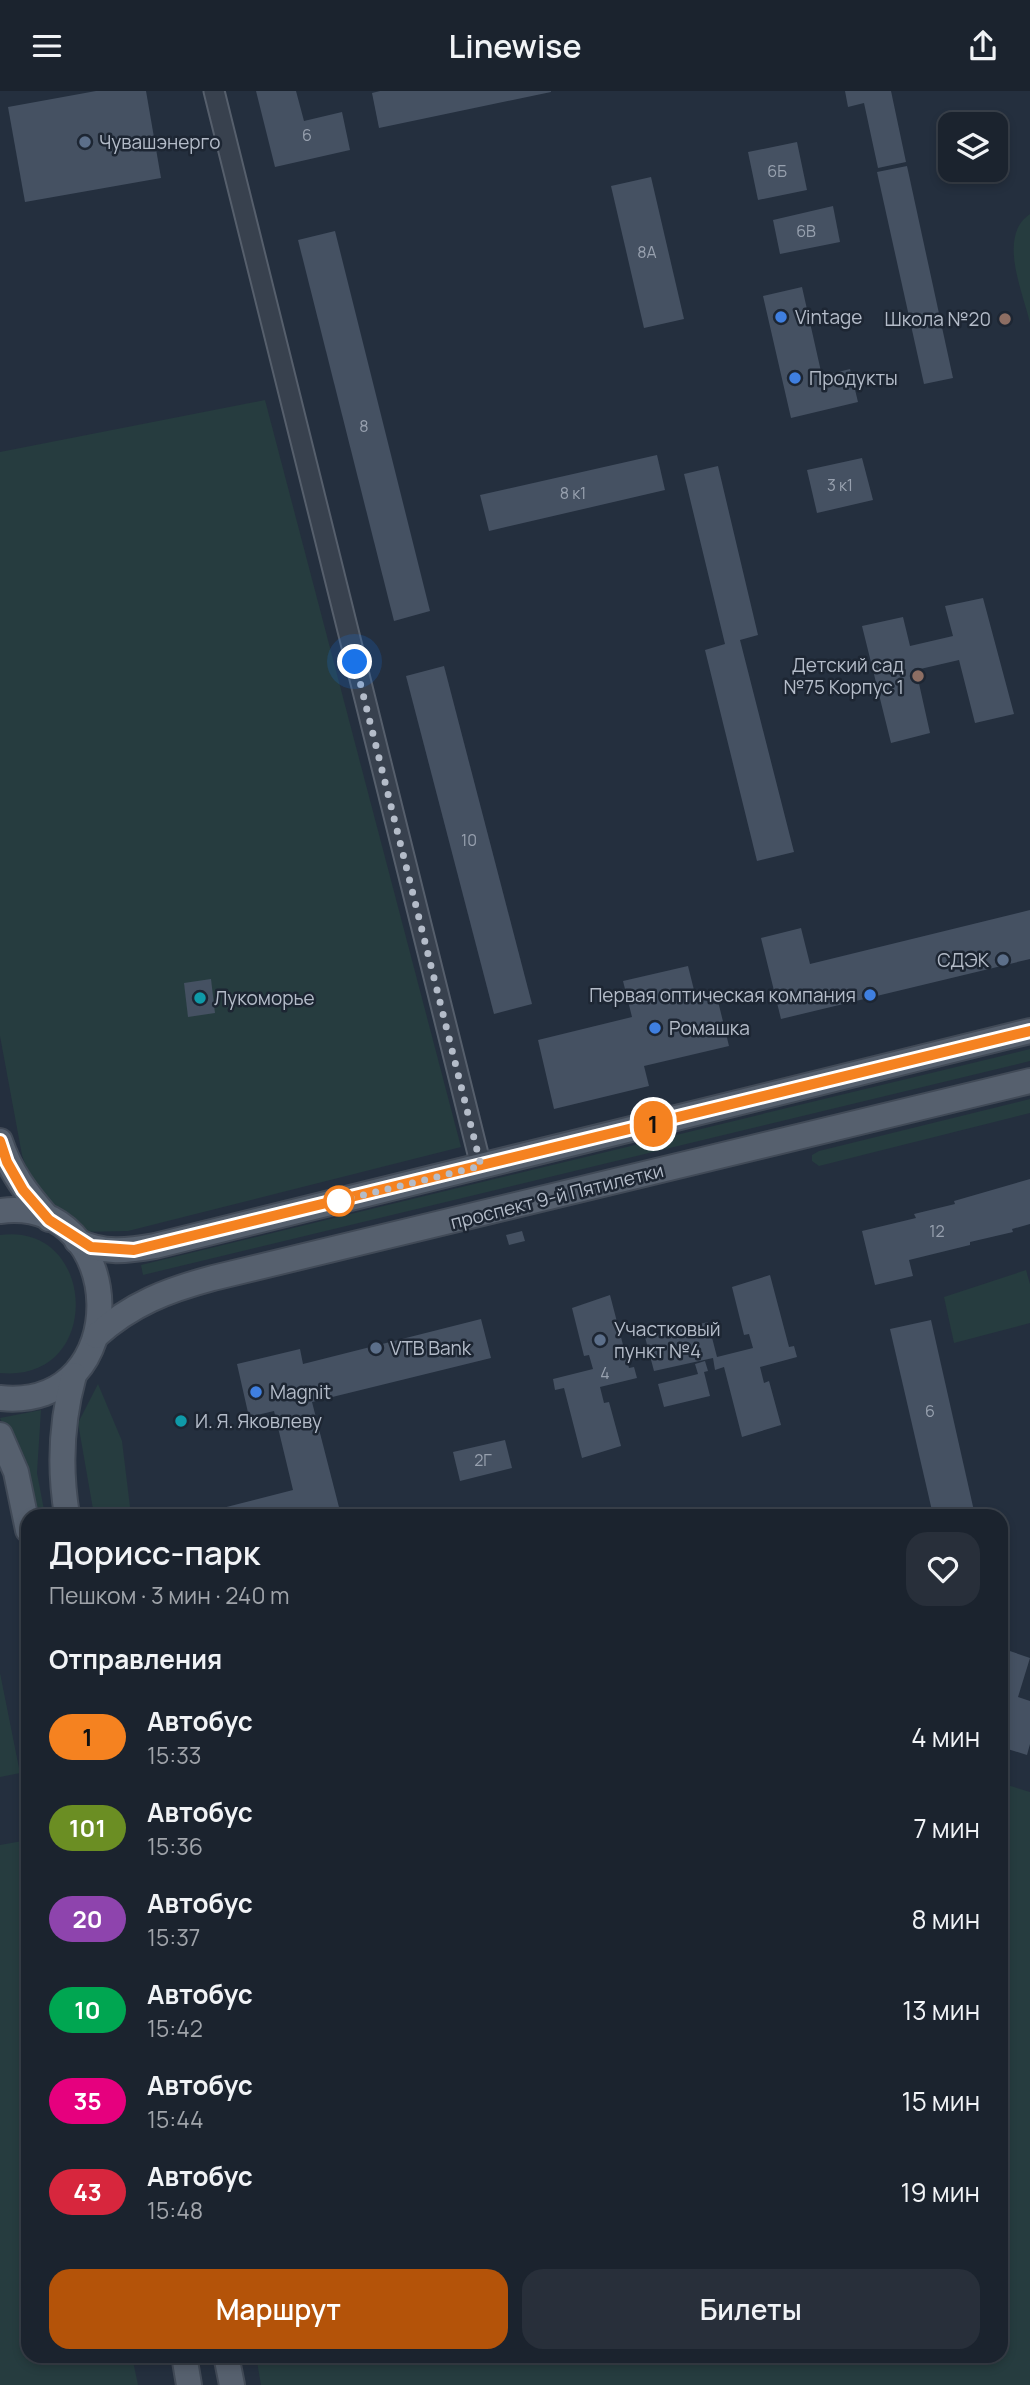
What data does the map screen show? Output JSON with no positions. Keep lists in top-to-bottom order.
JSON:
{
  "streets": {
    "main road": ["проспект 9-й Пятилетки"]
  },
  "places": [
    "Чувашэнерго",
    "Vintage",
    "Школа №20",
    "Продукты",
    "Детский сад №75 Корпус 1",
    "СДЭК",
    "Первая оптическая компания",
    "Лукоморье",
    "Ромашка",
    "Участковый пункт №4",
    "VTB Bank",
    "Magnit",
    "И. Я. Яковлеву"
  ],
  "lines": ["bus line 1"],
  "house_numbers": [
    "6",
    "6Б",
    "6В",
    "8А",
    "8",
    "3 к1",
    "8 к1",
    "10",
    "12",
    "4",
    "6",
    "2Г"
  ],
  "page": {
    "header": "Linewise",
    "on_map": "1",
    "heading": [
      ["Дорисс-парк", "Пешком · 3 мин · 240 m"],
      "Отправления"
    ],
    "list": [
      {
        "mark": "1",
        "name": "Автобус",
        "note": "15:33",
        "value": "4 мин"
      },
      {
        "mark": "101",
        "name": "Автобус",
        "note": "15:36",
        "value": "7 мин"
      },
      {
        "mark": "20",
        "name": "Автобус",
        "note": "15:37",
        "value": "8 мин"
      },
      {
        "mark": "10",
        "name": "Автобус",
        "note": "15:42",
        "value": "13 мин"
      },
      {
        "mark": "35",
        "name": "Автобус",
        "note": "15:44",
        "value": "15 мин"
      },
      {
        "mark": "43",
        "name": "Автобус",
        "note": "15:48",
        "value": "19 мин"
      }
    ],
    "buttons": ["Маршрут", "Билеты"]
  }
}
